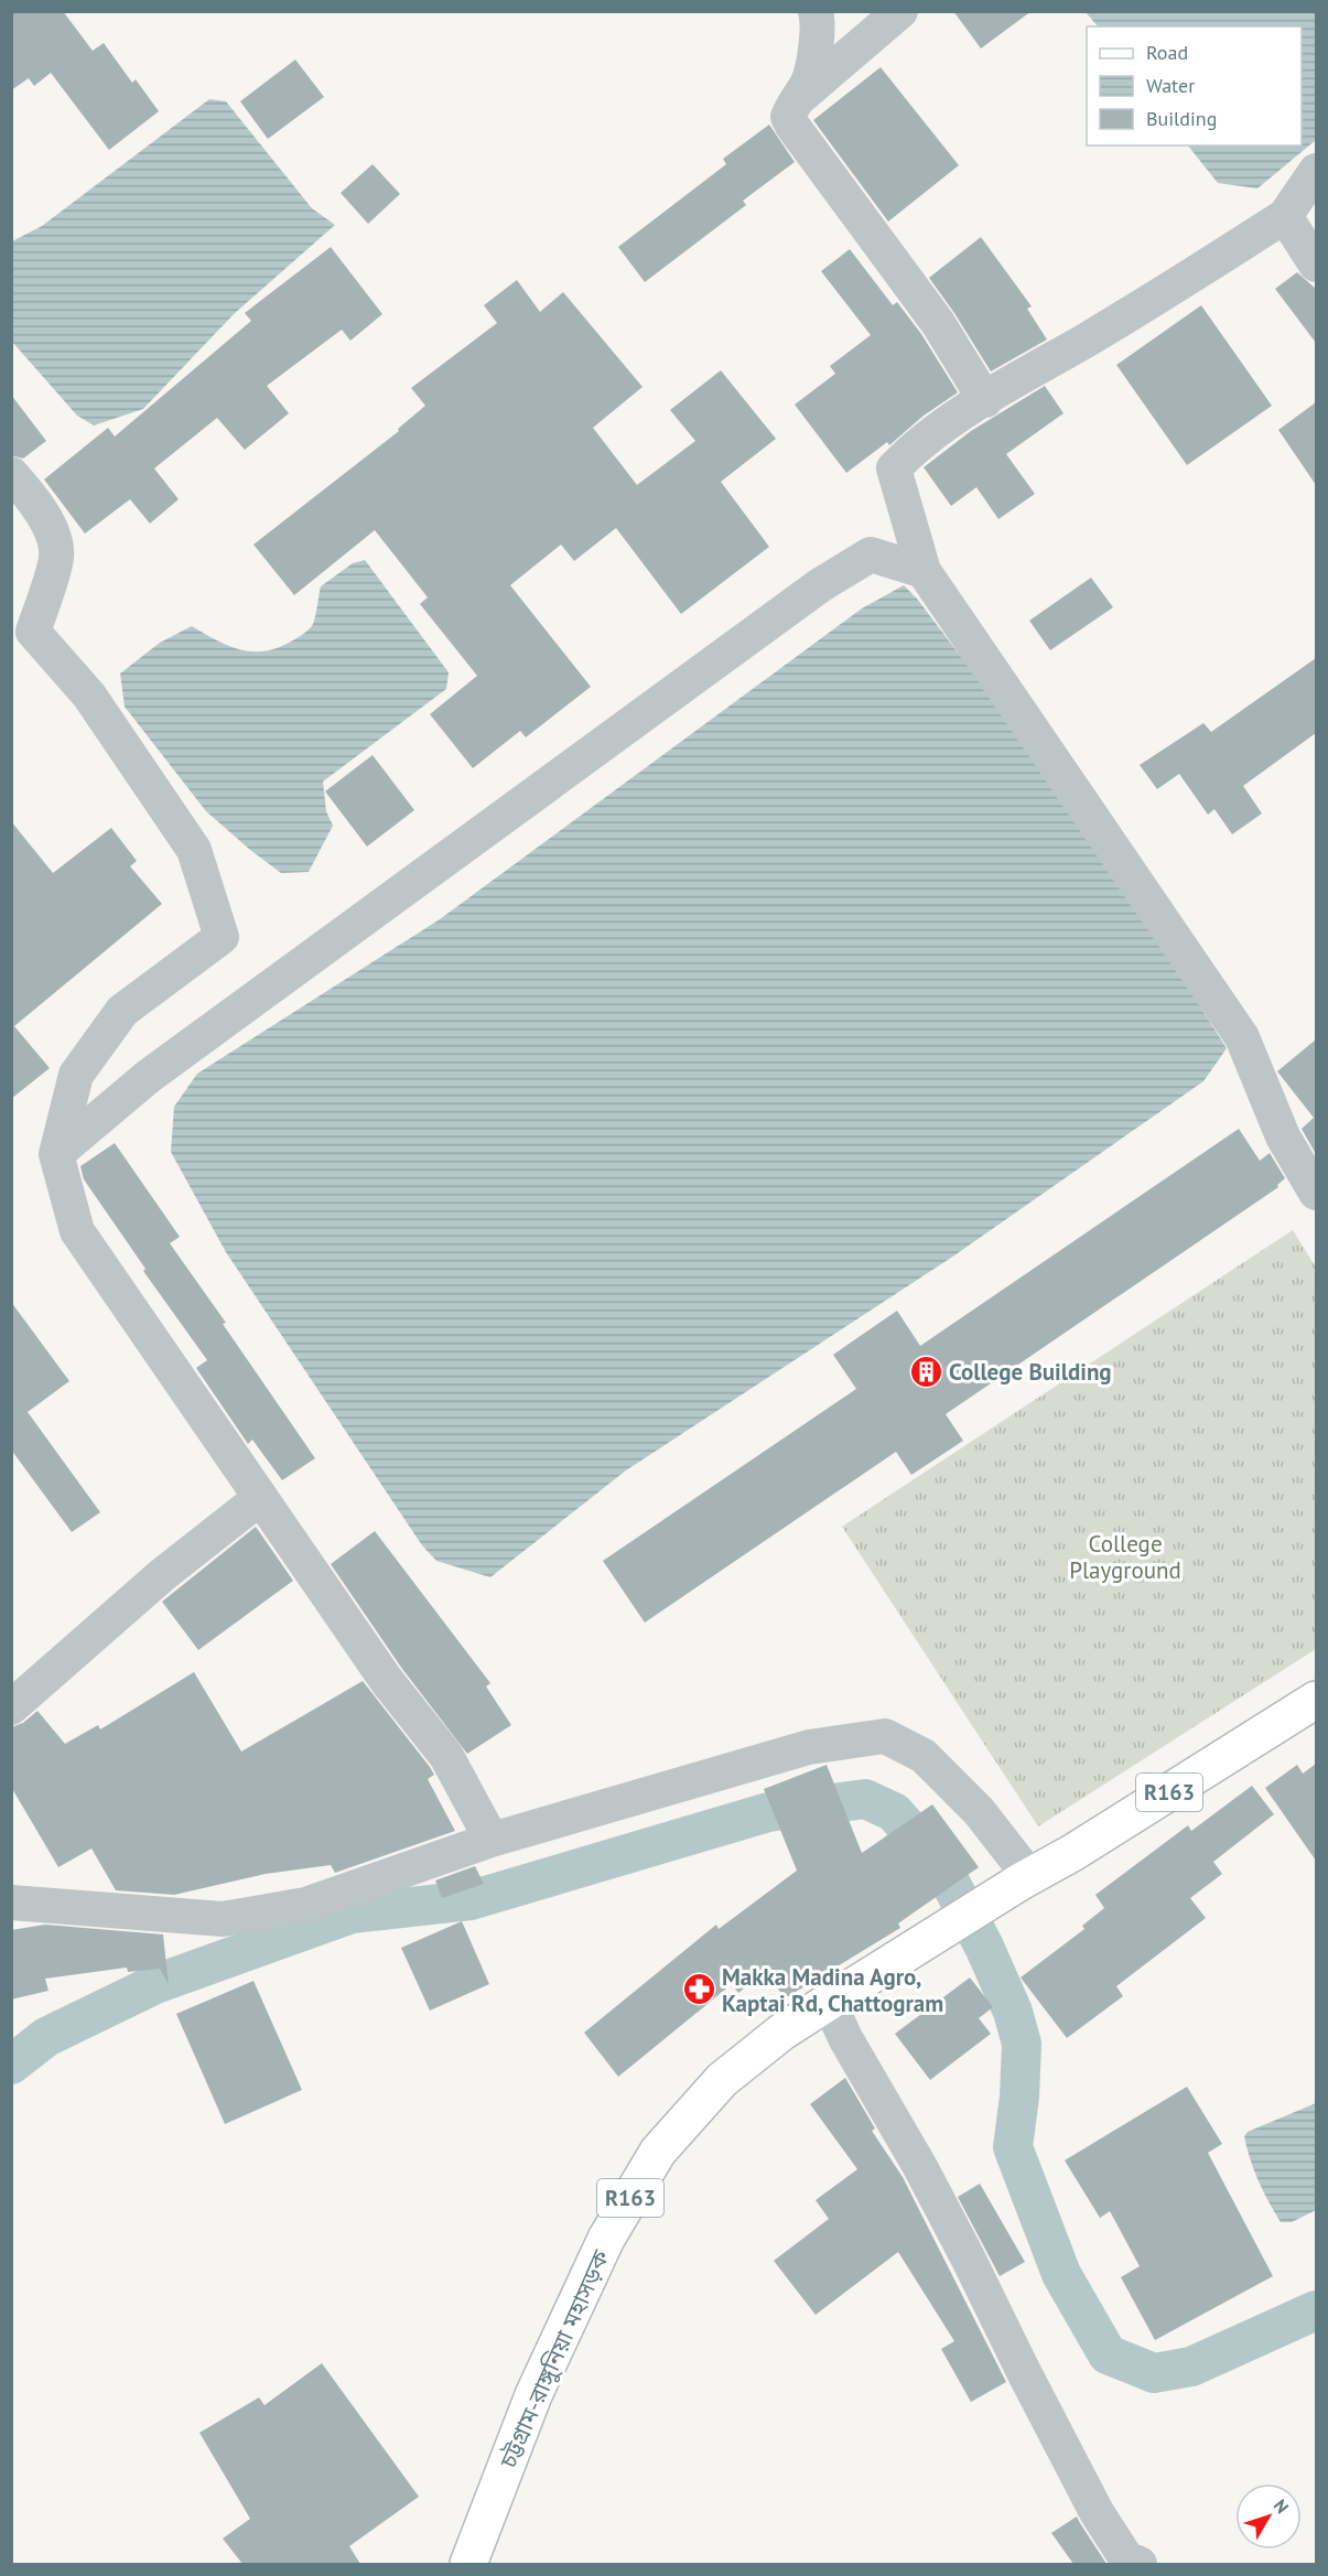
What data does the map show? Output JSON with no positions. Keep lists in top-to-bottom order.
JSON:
{
  "streets": {
    "main road": ["R163", "চট্টগ্রাম-রাঙ্গুনিয়া মহাসড়ক"]
  },
  "crossings": [
    ["R163", "চট্টগ্রাম-রাঙ্গুনিয়া মহাসড়ক"]
  ],
  "parks": ["College Playground"],
  "places": {
    "building": ["College Building"],
    "pharmacy": ["Makka Madina Agro, Kaptai Rd, Chattogram"]
  },
  "legend": ["Road", "Water", "Building"],
  "north": "top right"
}
